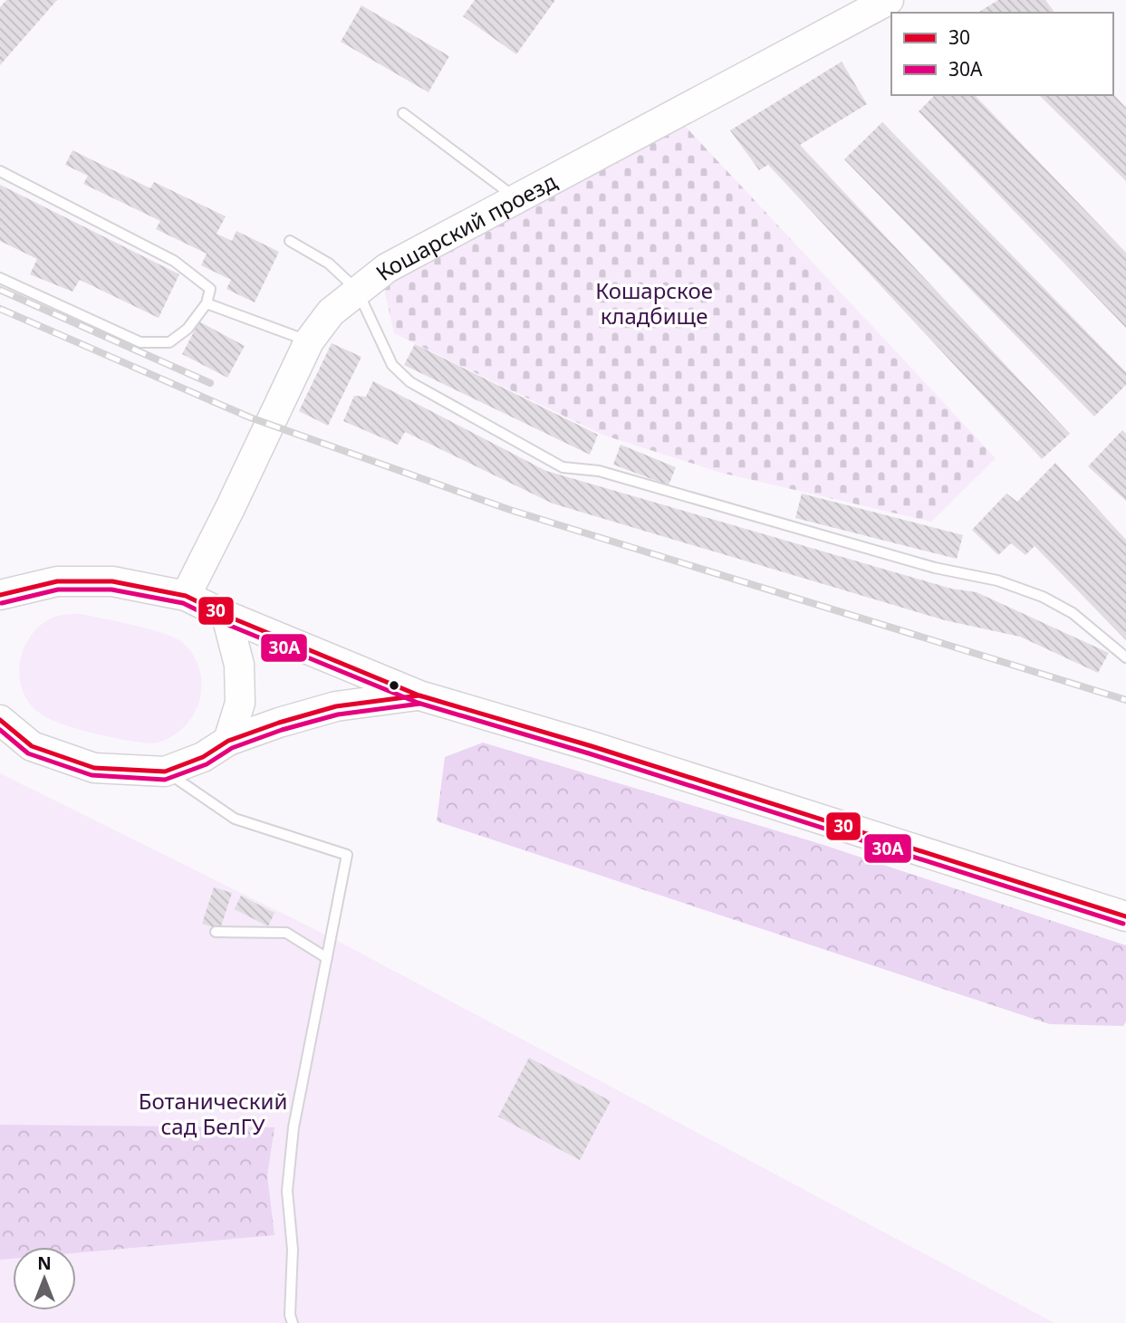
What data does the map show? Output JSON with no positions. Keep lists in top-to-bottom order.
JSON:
{
  "streets": {
    "main road": ["Кошарский проезд"]
  },
  "parks": ["Кошарское кладбище", "Ботанический сад БелГУ"],
  "lines": ["transit line 30", "transit line 30А"],
  "legend": ["30", "30А"],
  "north": "top"
}
